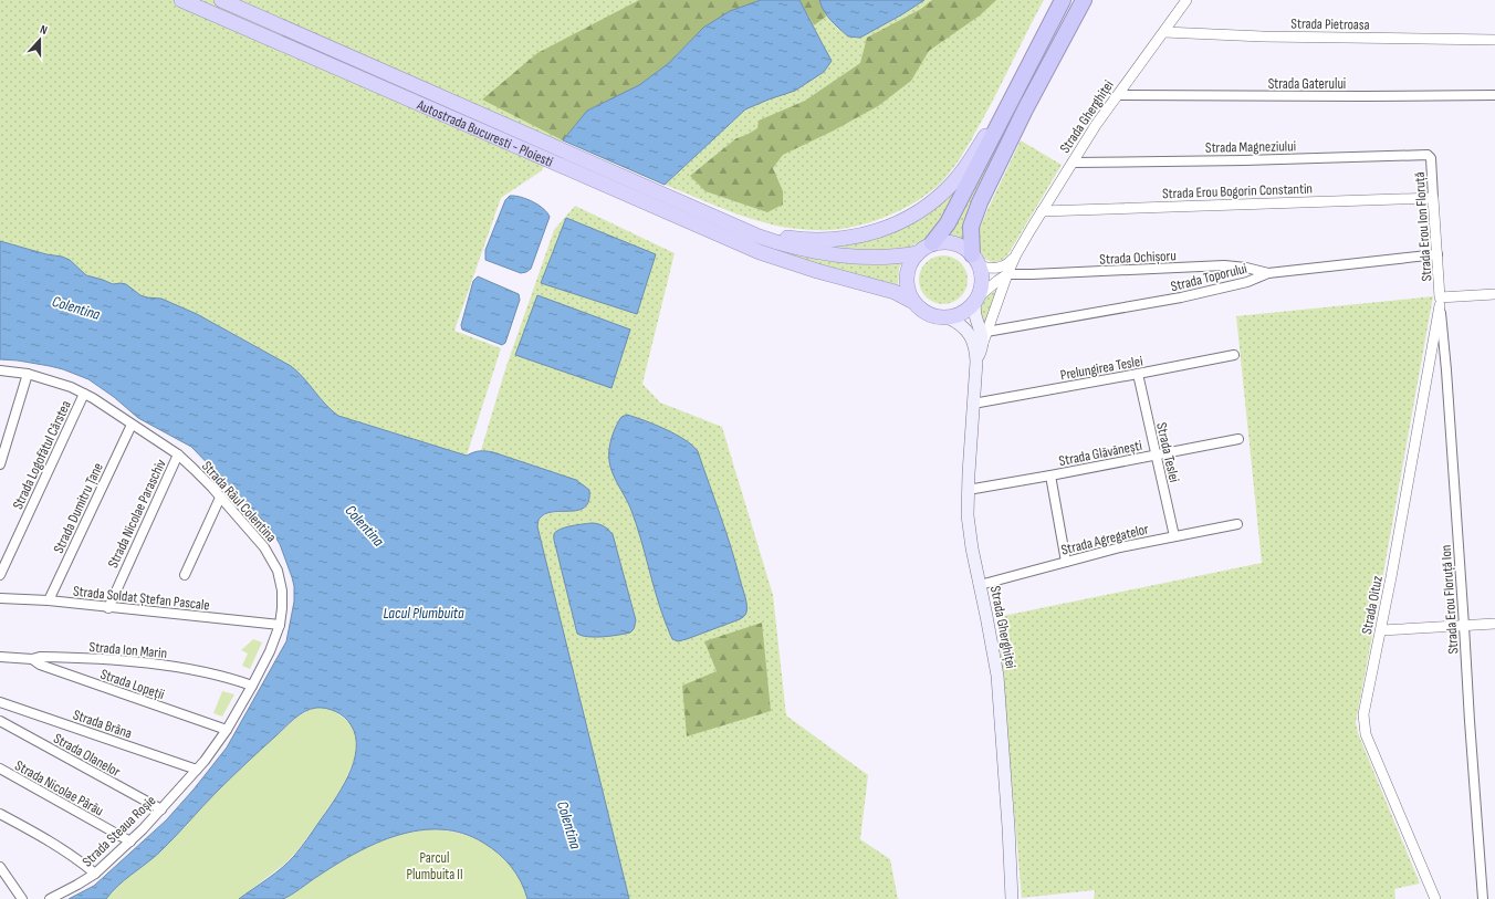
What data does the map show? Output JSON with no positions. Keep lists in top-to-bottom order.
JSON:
{
  "streets": {
    "highway": ["Autostrada Bucuresti - Ploiesti"],
    "main road": ["Strada Gherghiței"],
    "street": [
      "Strada Pietroasa",
      "Strada Gaterului",
      "Strada Magneziului",
      "Strada Erou Bogorin Constantin",
      "Strada Erou Ion Floruță",
      "Strada Ochișoru",
      "Strada Toporului",
      "Prelungirea Teslei",
      "Strada Glăvănești",
      "Strada Teslei",
      "Strada Logofătul Cârstea",
      "Strada Râul Colentina",
      "Strada Dumitru Țane",
      "Strada Nicolae Paraschiv",
      "Strada Agregatelor",
      "Strada Soldat Ștefan Pascale",
      "Strada Erou Floruță Ion",
      "Strada Oituz",
      "Strada Ion Marin",
      "Strada Lopeții",
      "Strada Brâna",
      "Strada Olanelor",
      "Strada Nicolae Pârâu",
      "Strada Steaua Roșie"
    ]
  },
  "crossings": [
    ["Strada Pietroasa", "Strada Gherghiței"],
    ["Strada Gaterului", "Strada Gherghiței"],
    ["Strada Gherghiței", "Autostrada Bucuresti - Ploiesti"],
    ["Strada Gherghiței", "Strada Magneziului"],
    ["Strada Gherghiței", "Strada Erou Bogorin Constantin"],
    ["Strada Gherghiței", "Strada Ochișoru"],
    ["Strada Gherghiței", "Strada Toporului"],
    ["Strada Gherghiței", "Prelungirea Teslei"],
    ["Strada Gherghiței", "Strada Glăvănești"],
    ["Strada Gherghiței", "Strada Agregatelor"],
    ["Strada Magneziului", "Strada Erou Ion Floruță"],
    ["Strada Erou Bogorin Constantin", "Strada Erou Ion Floruță"],
    ["Strada Erou Ion Floruță", "Strada Toporului"],
    ["Strada Erou Ion Floruță", "Strada Erou Floruță Ion"],
    ["Strada Erou Ion Floruță", "Strada Oituz"],
    ["Strada Ochișoru", "Strada Toporului"],
    ["Prelungirea Teslei", "Strada Teslei"],
    ["Strada Glăvănești", "Strada Teslei"],
    ["Strada Teslei", "Strada Agregatelor"],
    ["Strada Logofătul Cârstea", "Strada Râul Colentina"],
    ["Strada Râul Colentina", "Strada Dumitru Țane"],
    ["Strada Râul Colentina", "Strada Nicolae Paraschiv"],
    ["Strada Râul Colentina", "Strada Soldat Ștefan Pascale"],
    ["Strada Râul Colentina", "Strada Ion Marin"],
    ["Strada Râul Colentina", "Strada Lopeții"],
    ["Strada Râul Colentina", "Strada Brâna"],
    ["Strada Râul Colentina", "Strada Steaua Roșie"],
    ["Strada Dumitru Țane", "Strada Soldat Ștefan Pascale"],
    ["Strada Nicolae Paraschiv", "Strada Soldat Ștefan Pascale"],
    ["Strada Erou Floruță Ion", "Strada Oituz"],
    ["Strada Ion Marin", "Strada Lopeții"],
    ["Strada Brâna", "Strada Steaua Roșie"],
    ["Strada Olanelor", "Strada Steaua Roșie"],
    ["Strada Nicolae Pârâu", "Strada Steaua Roșie"]
  ],
  "water": ["Colentina", "Lacul Plumbuita"],
  "parks": ["Parcul Plumbuita II"],
  "north": "top"
}
